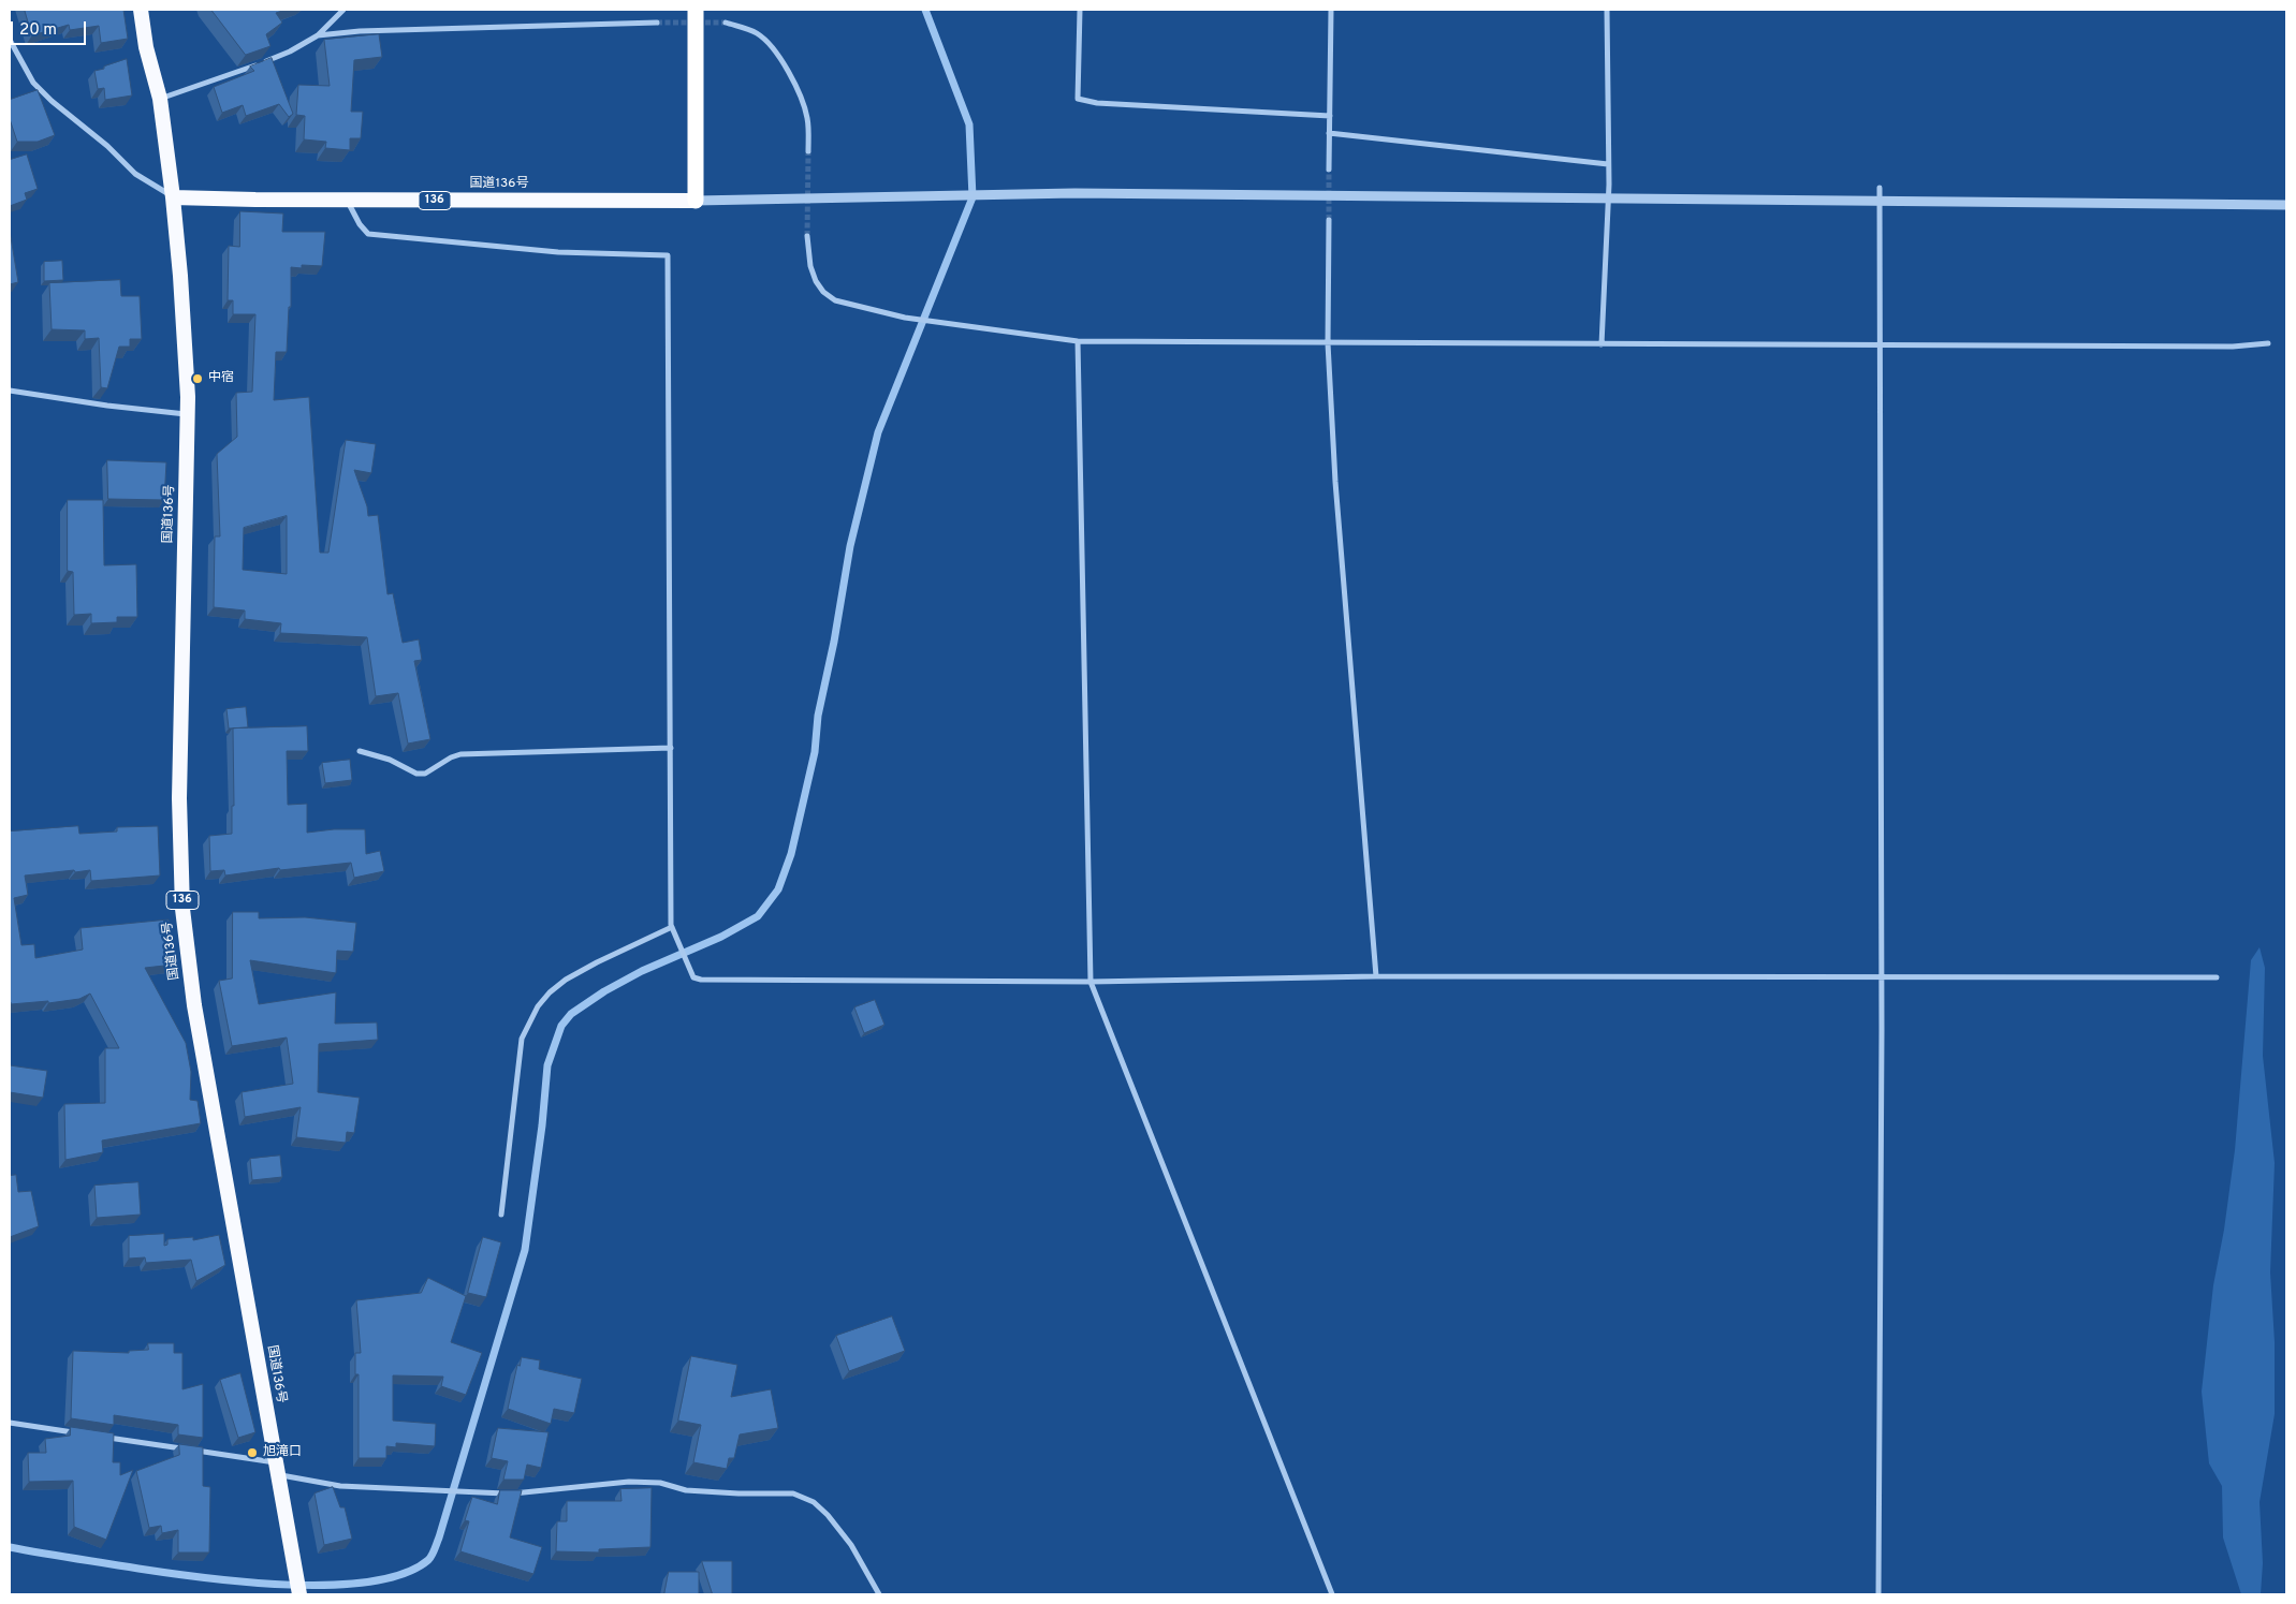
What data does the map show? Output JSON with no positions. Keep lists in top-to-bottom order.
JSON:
{
  "streets": {
    "highway": ["国道136号", "136"]
  },
  "places": ["中宿", "旭滝口"],
  "scale_bar": "20 m"
}
